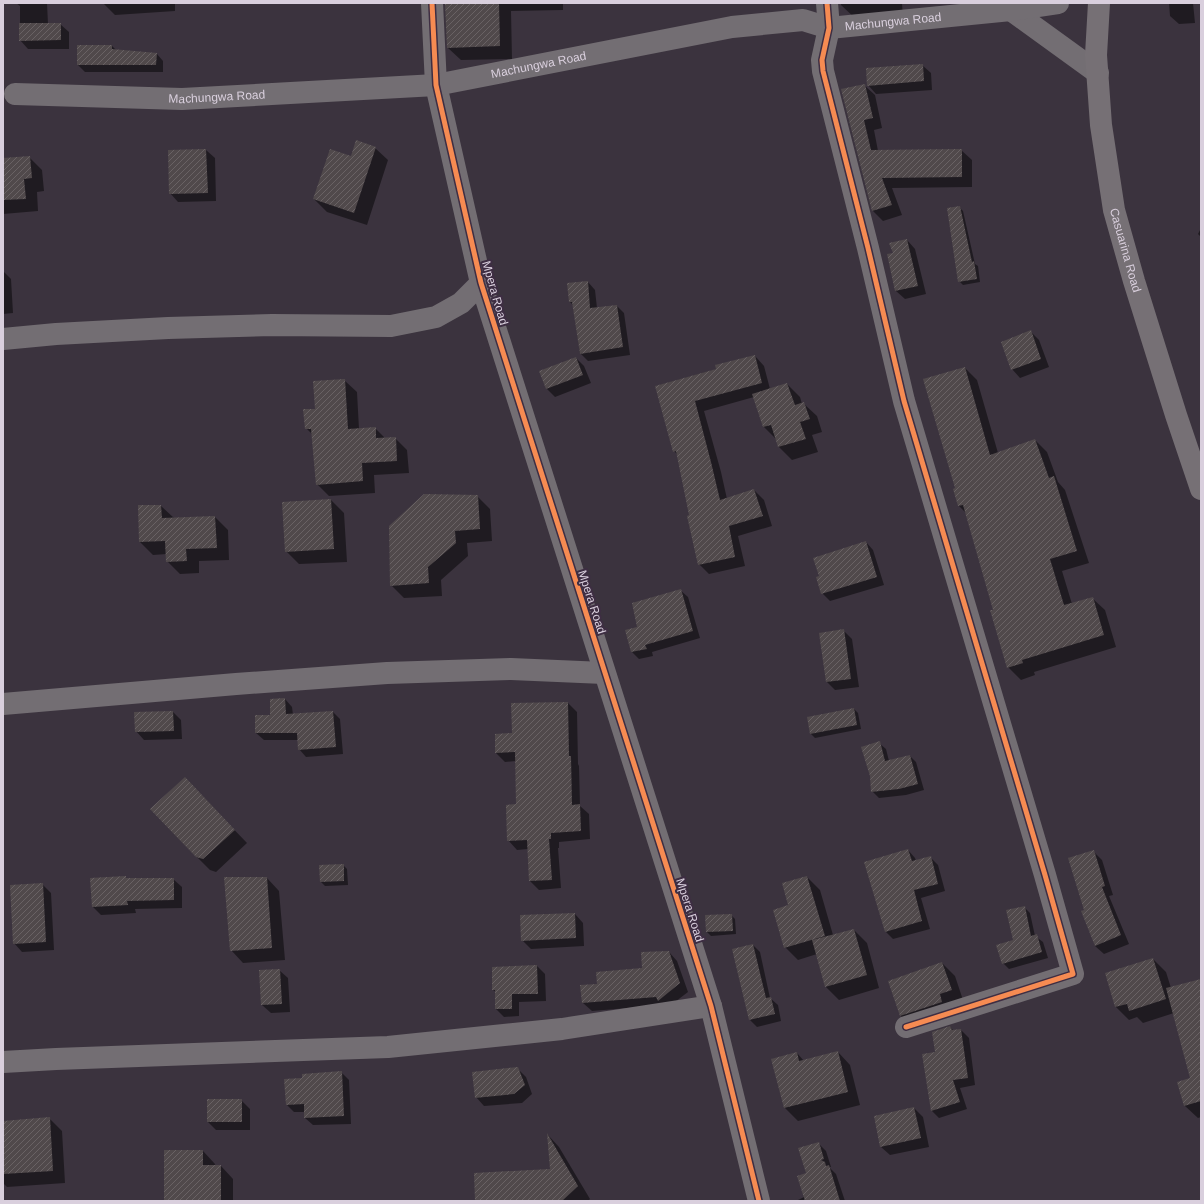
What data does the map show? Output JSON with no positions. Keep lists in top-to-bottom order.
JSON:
{
  "streets": {
    "street": ["Machungwa Road", "Casuarina Road", "Mpera Road"]
  },
  "crossings": [
    ["Machungwa Road", "Mpera Road"]
  ]
}
